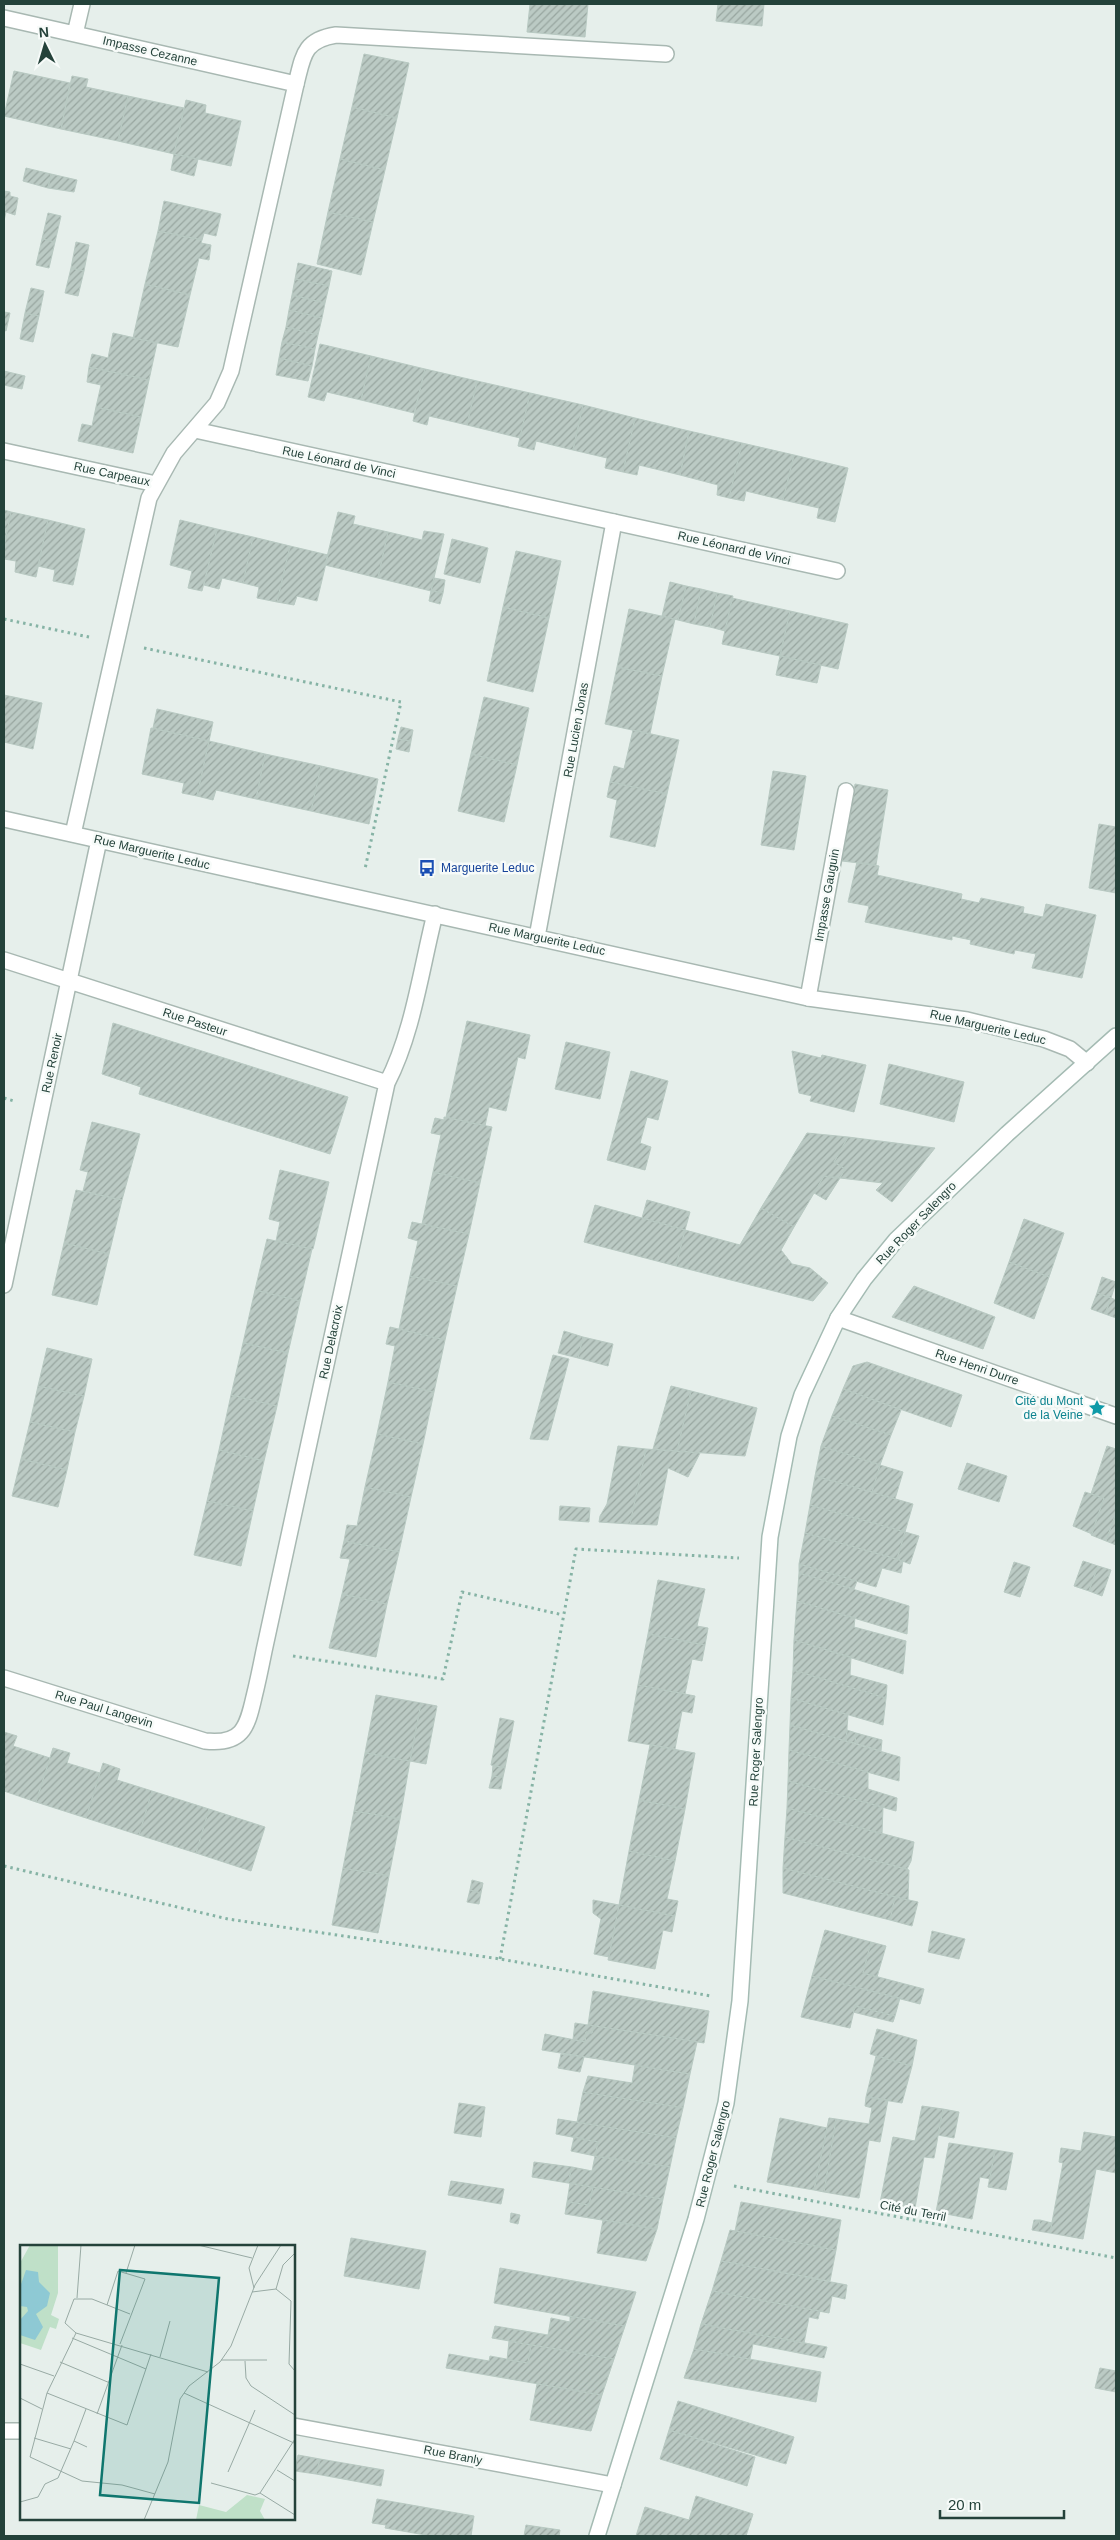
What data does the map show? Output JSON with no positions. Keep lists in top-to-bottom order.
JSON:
{
  "streets": {
    "street": [
      "Impasse Cezanne",
      "Rue Léonard de Vinci",
      "Rue Carpeaux",
      "Rue Lucien Jonas",
      "Rue Marguerite Leduc",
      "Impasse Gauguin",
      "Rue Pasteur",
      "Rue Renoir",
      "Rue Roger Salengro",
      "Rue Delacroix",
      "Rue Henri Durre",
      "Rue Paul Langevin",
      "Rue Branly"
    ],
    "path": ["Cité du Terril"]
  },
  "crossings": [
    ["Rue Léonard de Vinci", "Rue Carpeaux"],
    ["Rue Léonard de Vinci", "Rue Lucien Jonas"],
    ["Rue Lucien Jonas", "Rue Marguerite Leduc"],
    ["Rue Marguerite Leduc", "Impasse Gauguin"],
    ["Rue Marguerite Leduc", "Rue Renoir"],
    ["Rue Marguerite Leduc", "Rue Roger Salengro"],
    ["Rue Marguerite Leduc", "Rue Delacroix"],
    ["Rue Pasteur", "Rue Renoir"],
    ["Rue Pasteur", "Rue Delacroix"],
    ["Rue Roger Salengro", "Rue Henri Durre"],
    ["Rue Roger Salengro", "Cité du Terril"],
    ["Rue Roger Salengro", "Rue Branly"],
    ["Rue Delacroix", "Rue Paul Langevin"]
  ],
  "places": {
    "bus stop": ["Marguerite Leduc"],
    "place": ["Cité du Mont de la Veine"]
  },
  "scale_bar": "20 m",
  "north": "top"
}
